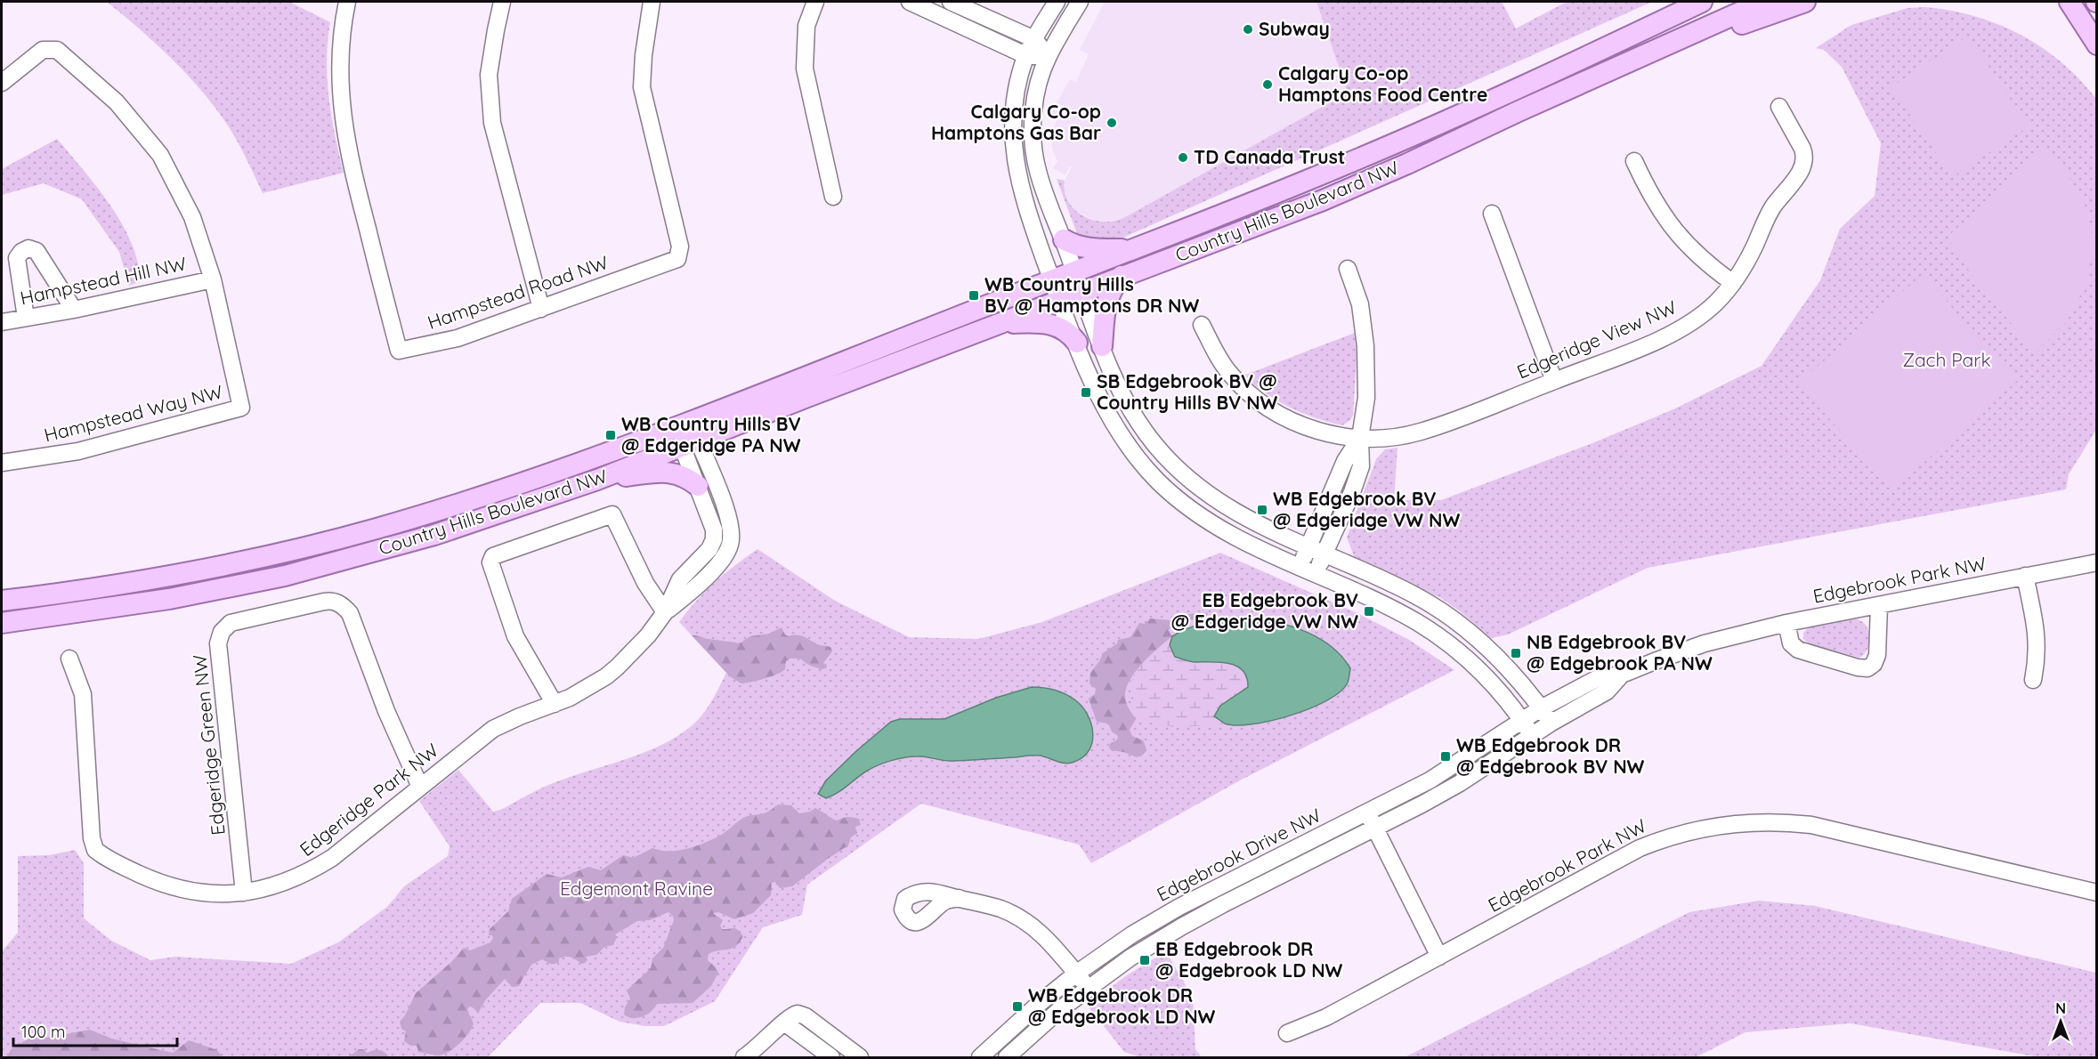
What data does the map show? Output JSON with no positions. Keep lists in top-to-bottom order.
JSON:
{
  "streets": {
    "main road": ["Country Hills Boulevard NW"],
    "street": [
      "Hampstead Hill NW",
      "Hampstead Road NW",
      "Edgeridge View NW",
      "Hampstead Way NW",
      "Edgebrook Park NW",
      "Edgeridge Green NW",
      "Edgeridge Park NW",
      "Edgebrook Drive NW"
    ]
  },
  "crossings": [
    ["Country Hills Boulevard NW", "Edgeridge Park NW"],
    ["Hampstead Hill NW", "Hampstead Way NW"],
    ["Edgebrook Park NW", "Edgebrook Drive NW"],
    ["Edgeridge Green NW", "Edgeridge Park NW"]
  ],
  "parks": ["Zach Park", "Edgemont Ravine"],
  "places": {
    "other": [
      "Subway",
      "Calgary Co-op Hamptons Food Centre",
      "Calgary Co-op Hamptons Gas Bar",
      "TD Canada Trust"
    ],
    "transit": [
      "WB Country Hills BV @ Hamptons DR NW",
      "SB Edgebrook BV @ Country Hills BV NW",
      "WB Country Hills BV @ Edgeridge PA NW",
      "WB Edgebrook BV @ Edgeridge VW NW",
      "EB Edgebrook BV @ Edgeridge VW NW",
      "NB Edgebrook BV @ Edgebrook PA NW",
      "WB Edgebrook DR @ Edgebrook BV NW",
      "EB Edgebrook DR @ Edgebrook LD NW",
      "WB Edgebrook DR @ Edgebrook LD NW"
    ]
  },
  "scale_bar": "100 m",
  "north": "top"
}
